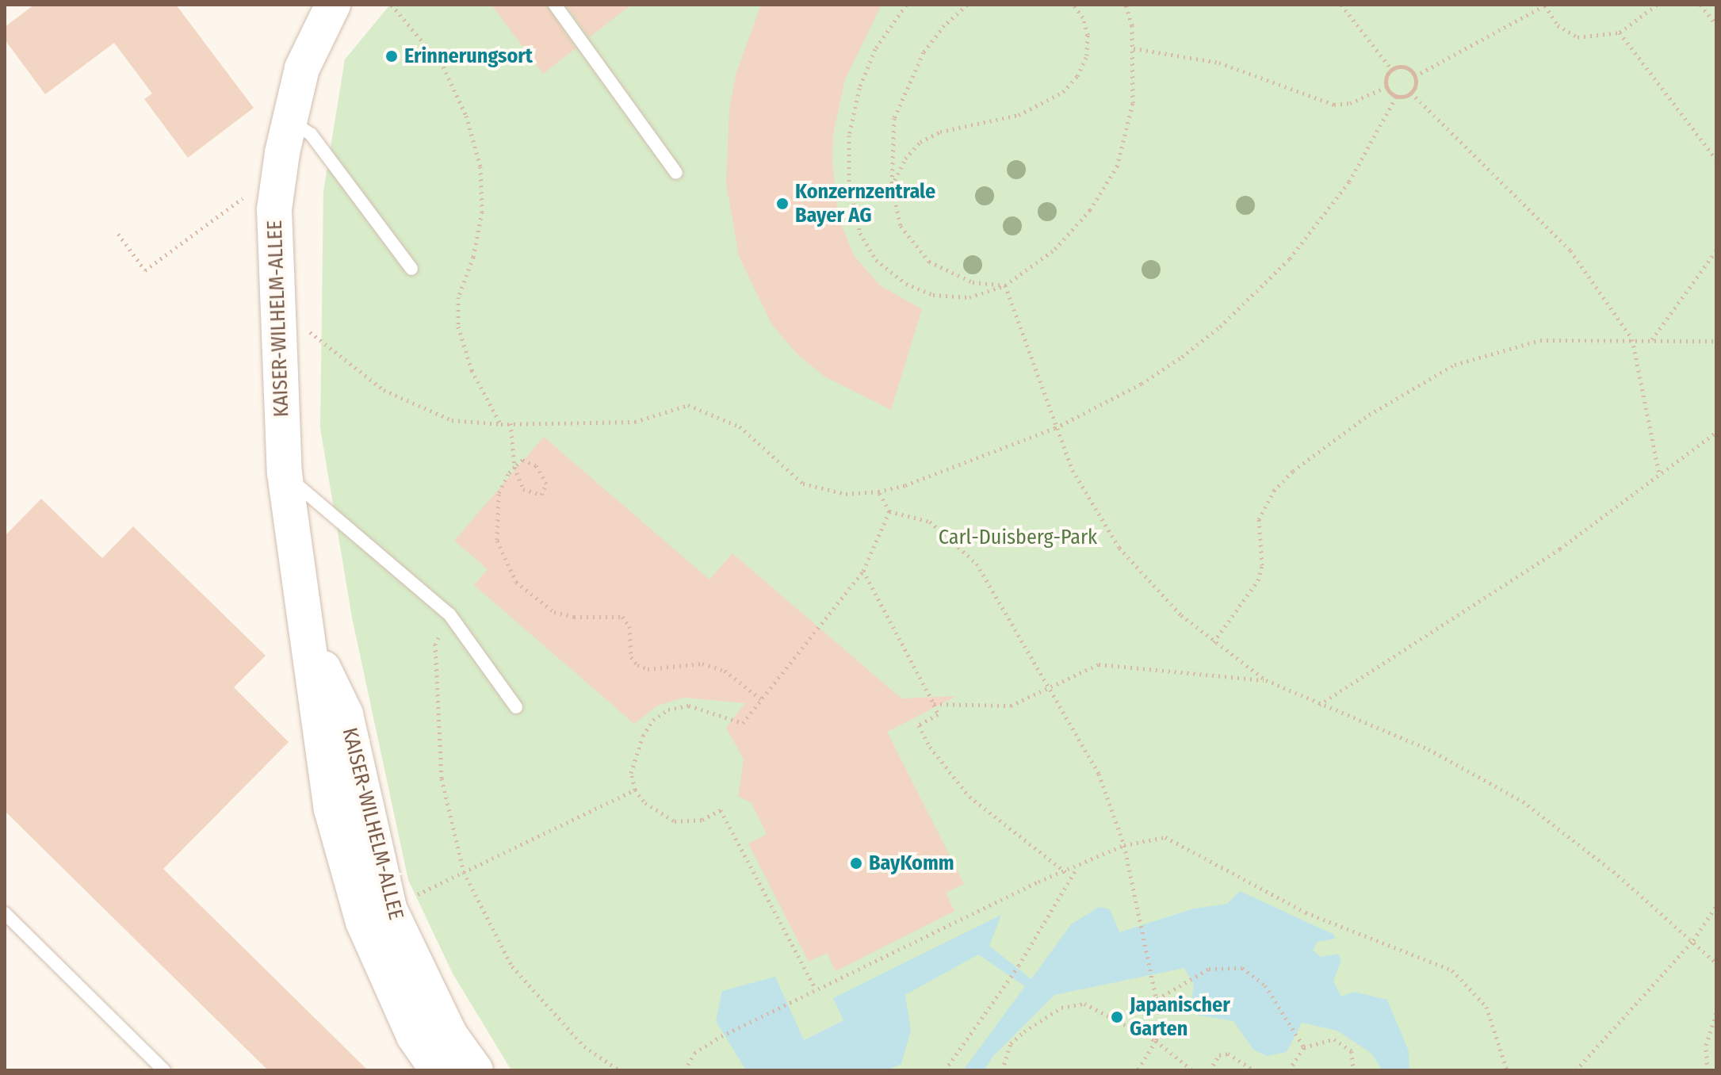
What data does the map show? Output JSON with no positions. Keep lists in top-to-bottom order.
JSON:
{
  "streets": {
    "street": ["KAISER-WILHELM-ALLEE"]
  },
  "parks": ["Carl-Duisberg-Park"],
  "places": [
    "Erinnerungsort",
    "Konzernzentrale Bayer AG",
    "BayKomm",
    "Japanischer Garten"
  ]
}
